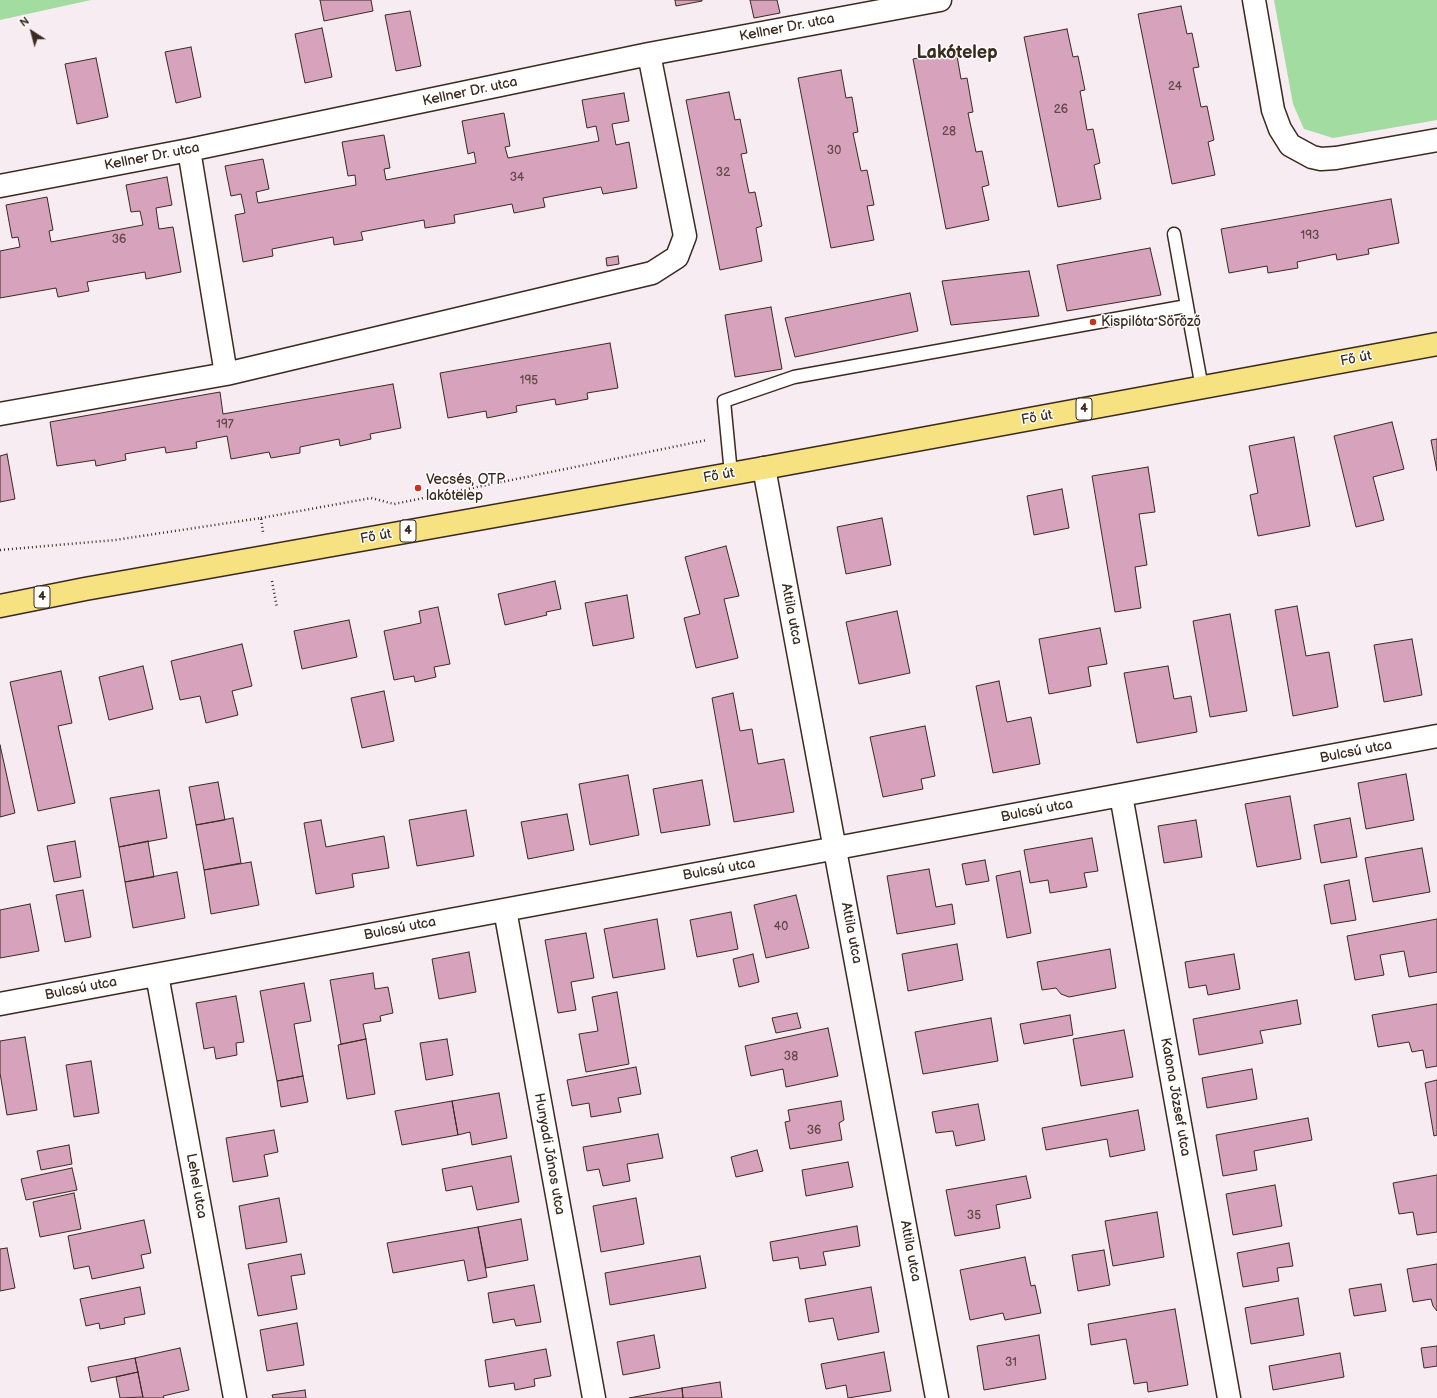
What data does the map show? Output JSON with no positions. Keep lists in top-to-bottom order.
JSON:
{
  "streets": {
    "main road": ["Fő út", "4"],
    "street": [
      "Kellner Dr. utca",
      "Attila utca",
      "Bulcsú utca",
      "Katona József utca",
      "Hunyadi János utca",
      "Lehel utca"
    ]
  },
  "crossings": [
    ["Fő út", "4"],
    ["Fő út", "Attila utca"],
    ["Attila utca", "Bulcsú utca"],
    ["Bulcsú utca", "Katona József utca"],
    ["Bulcsú utca", "Hunyadi János utca"],
    ["Bulcsú utca", "Lehel utca"]
  ],
  "districts": ["Lakótelep"],
  "places": ["Kispilóta Söröző", "Vecsés, OTP lakótelep"],
  "house_numbers": [
    "24",
    "26",
    "28",
    "30",
    "32",
    "34",
    "193",
    "36",
    "195",
    "197",
    "40",
    "38",
    "36",
    "35",
    "31"
  ],
  "north": "top left"
}
